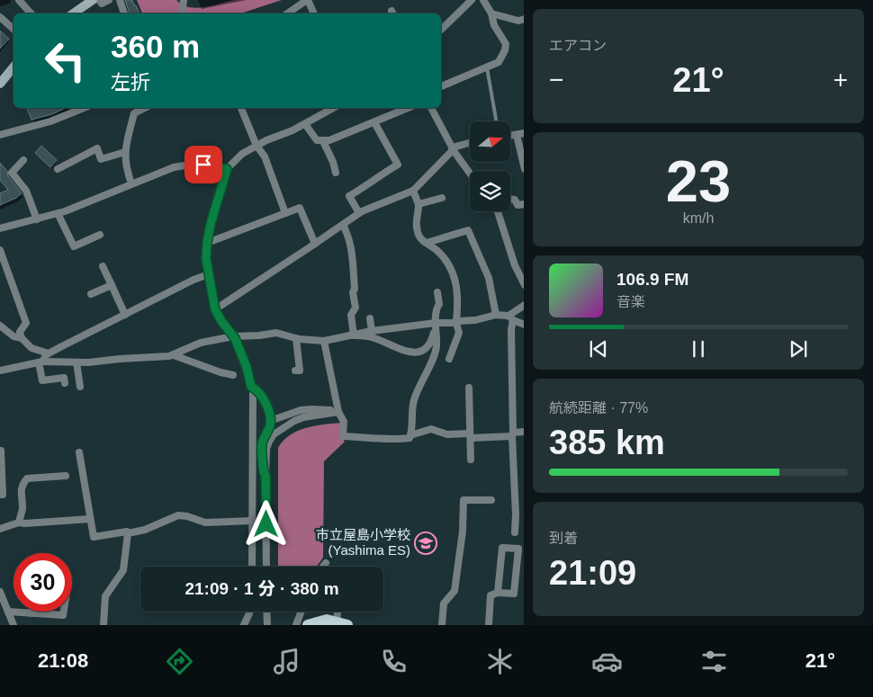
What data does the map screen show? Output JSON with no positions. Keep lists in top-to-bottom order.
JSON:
{
  "places": {
    "school or university": ["市立屋島小学校 (Yashima ES)"]
  },
  "north": "right",
  "page": {
    "tile": [
      "エアコン",
      ["23", "km/h"],
      ["航続距離 · 77%", "385 km"],
      ["到着", "21:09"]
    ],
    "turn": ["360 m", "左折"],
    "heat": ["−", "21°", "+"],
    "song": ["106.9 FM", "音楽"],
    "limit": "30",
    "trip": "21:09 · 1 分 · 380 m",
    "tabs": ["21:08", "21°"]
  }
}
